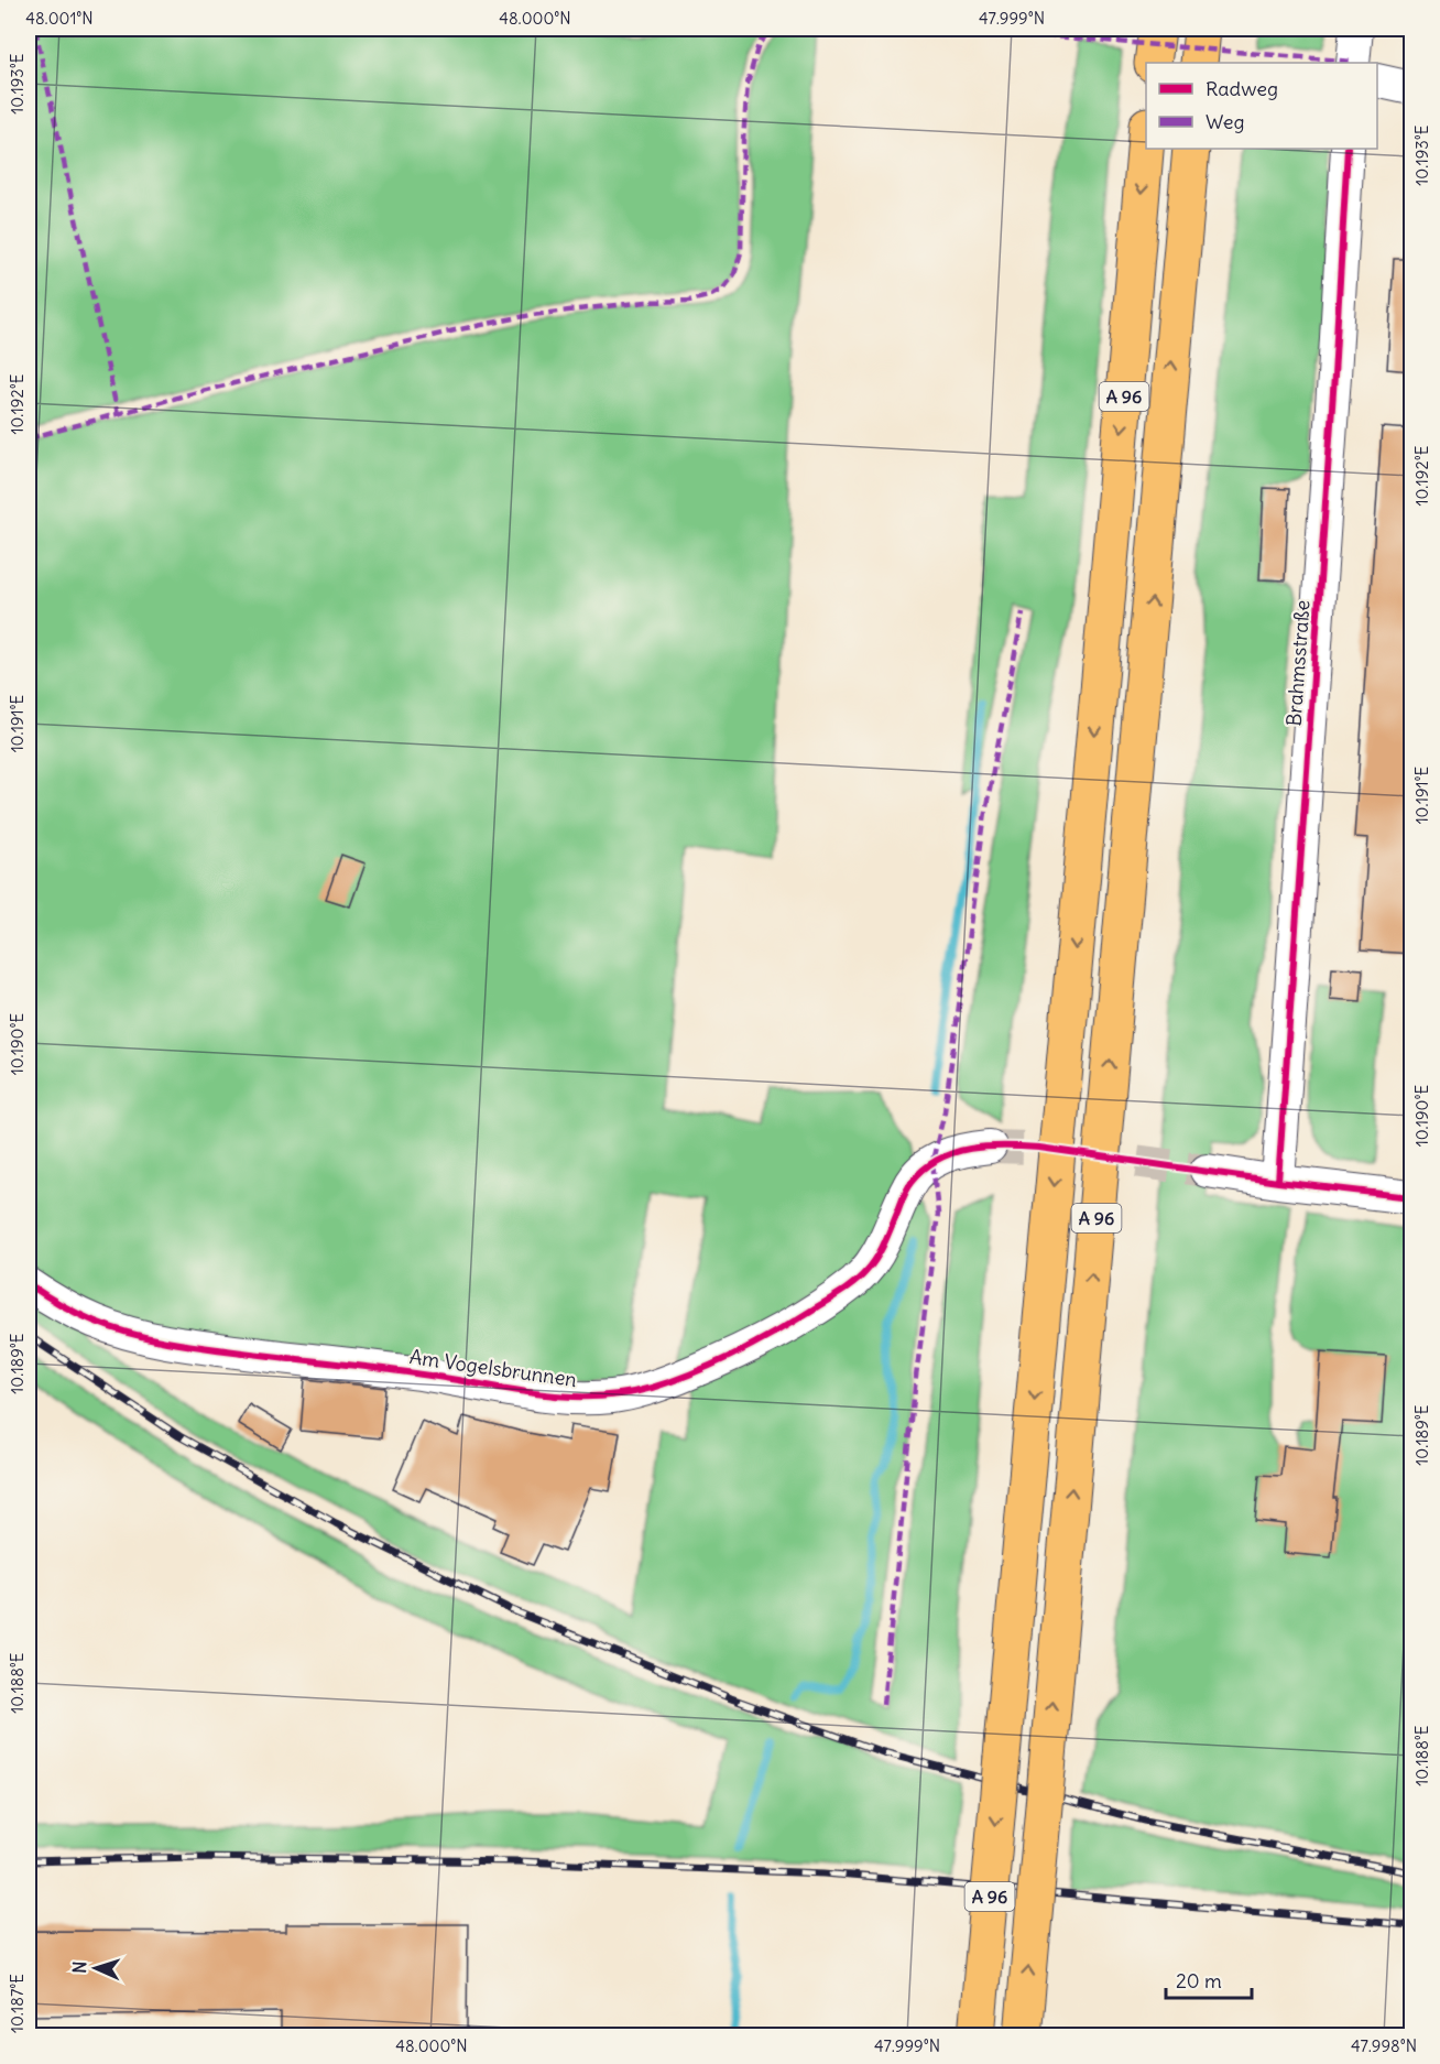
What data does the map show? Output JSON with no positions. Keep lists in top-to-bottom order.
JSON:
{
  "streets": {
    "highway": ["A 96"],
    "street": ["Brahmsstraße", "Am Vogelsbrunnen"]
  },
  "legend": ["Radweg", "Weg"],
  "scale_bar": "20 m",
  "north": "left",
  "coordinates": [
    "48.001°N",
    "48.000°N",
    "47.999°N",
    "10.193°E",
    "10.192°E",
    "10.191°E",
    "10.190°E",
    "10.189°E",
    "10.188°E",
    "10.187°E",
    "47.998°N"
  ]
}
